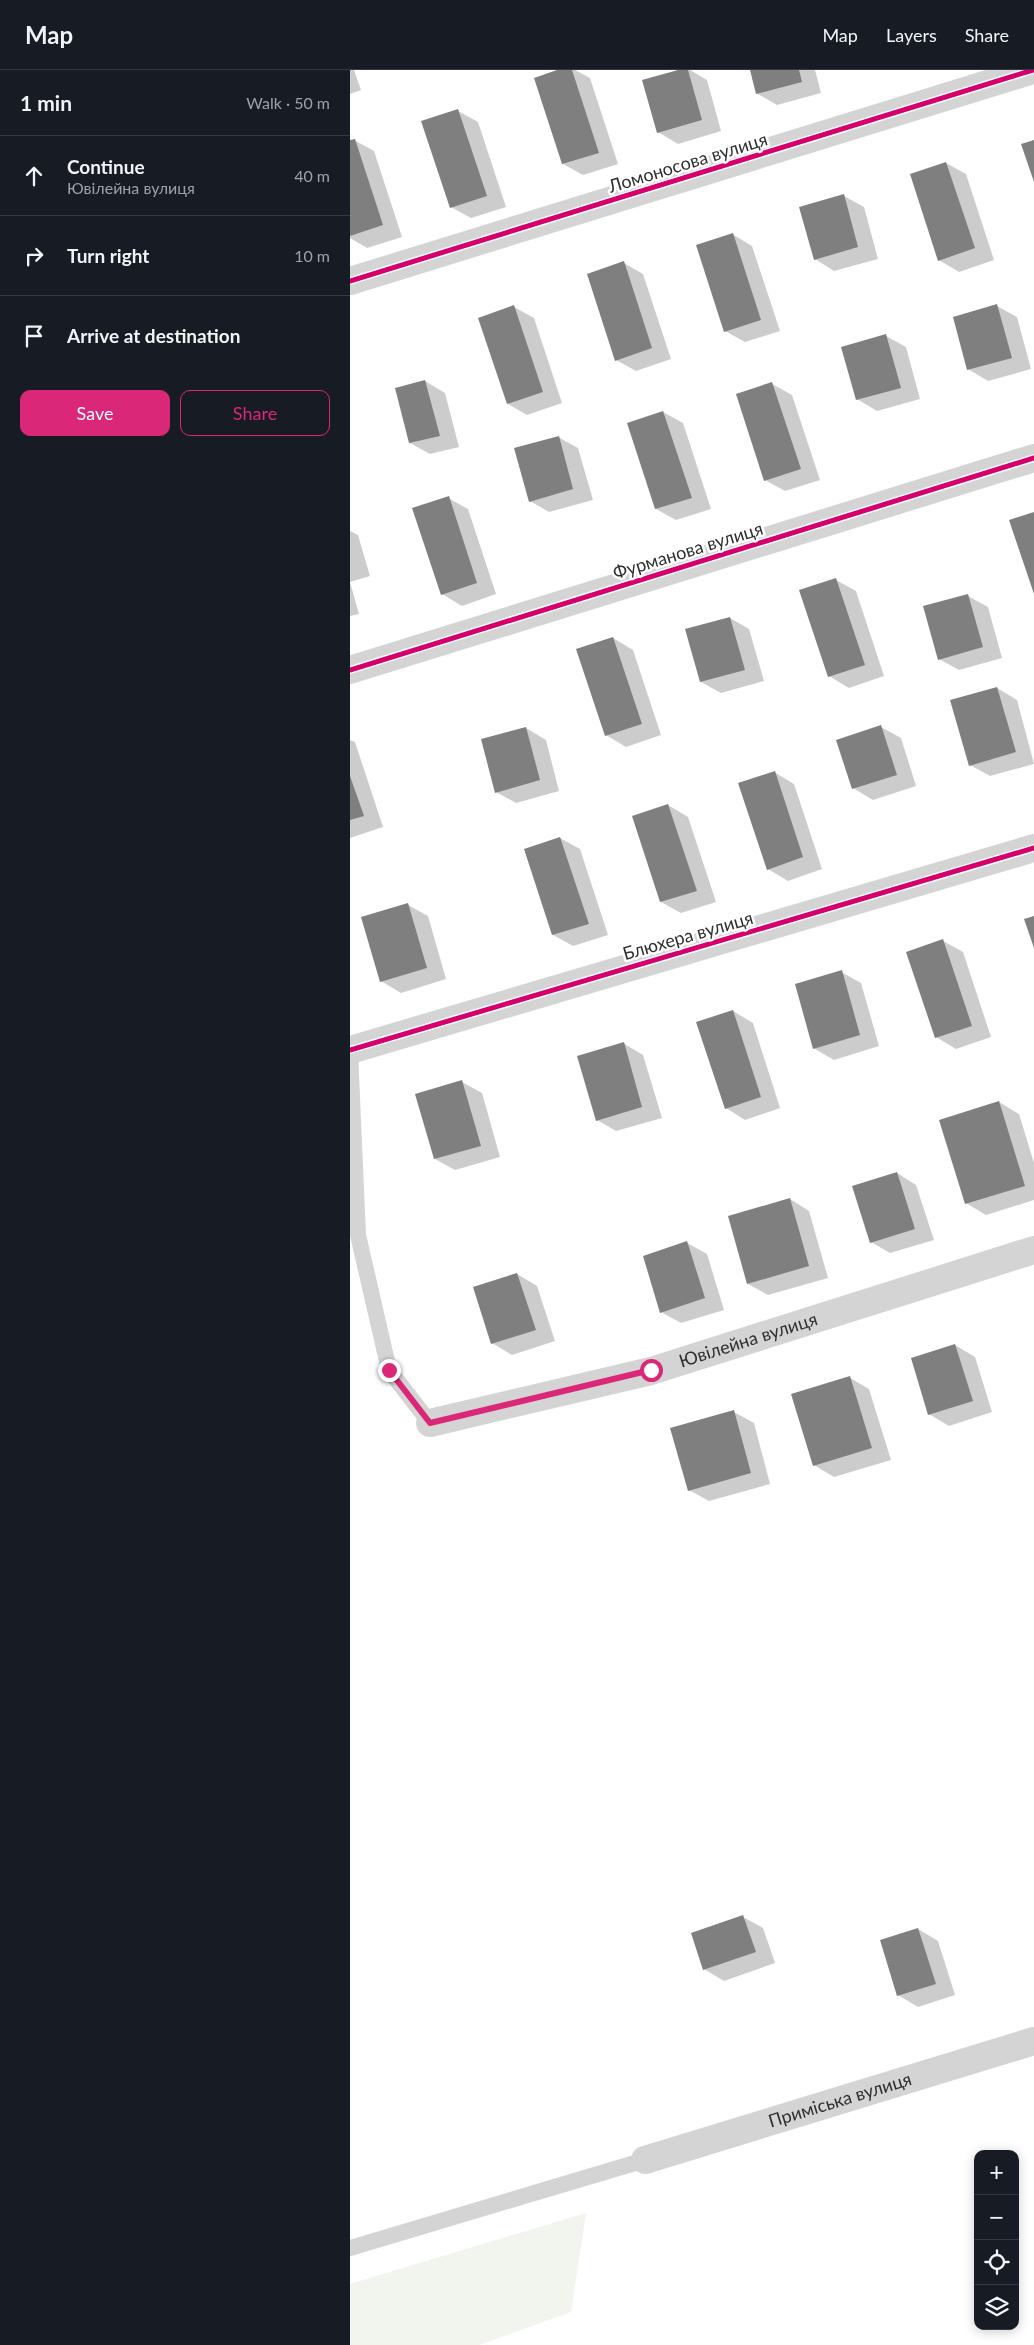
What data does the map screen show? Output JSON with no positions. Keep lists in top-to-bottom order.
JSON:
{
  "streets": {
    "street": [
      "Ломоносова вулиця",
      "Фурманова вулиця",
      "Блюхера вулиця",
      "Ювілейна вулиця",
      "Приміська вулиця"
    ]
  },
  "page": {
    "header": "Map",
    "nav": ["Map", "Layers", "Share"],
    "heading": ["1 min", "Walk · 50 m"],
    "list": [
      ["Continue", "Ювілейна вулиця", "40 m"],
      ["Turn right", "10 m"],
      "Arrive at destination"
    ],
    "buttons": ["Save", "Share"],
    "map_buttons": ["+", "−"]
  }
}
